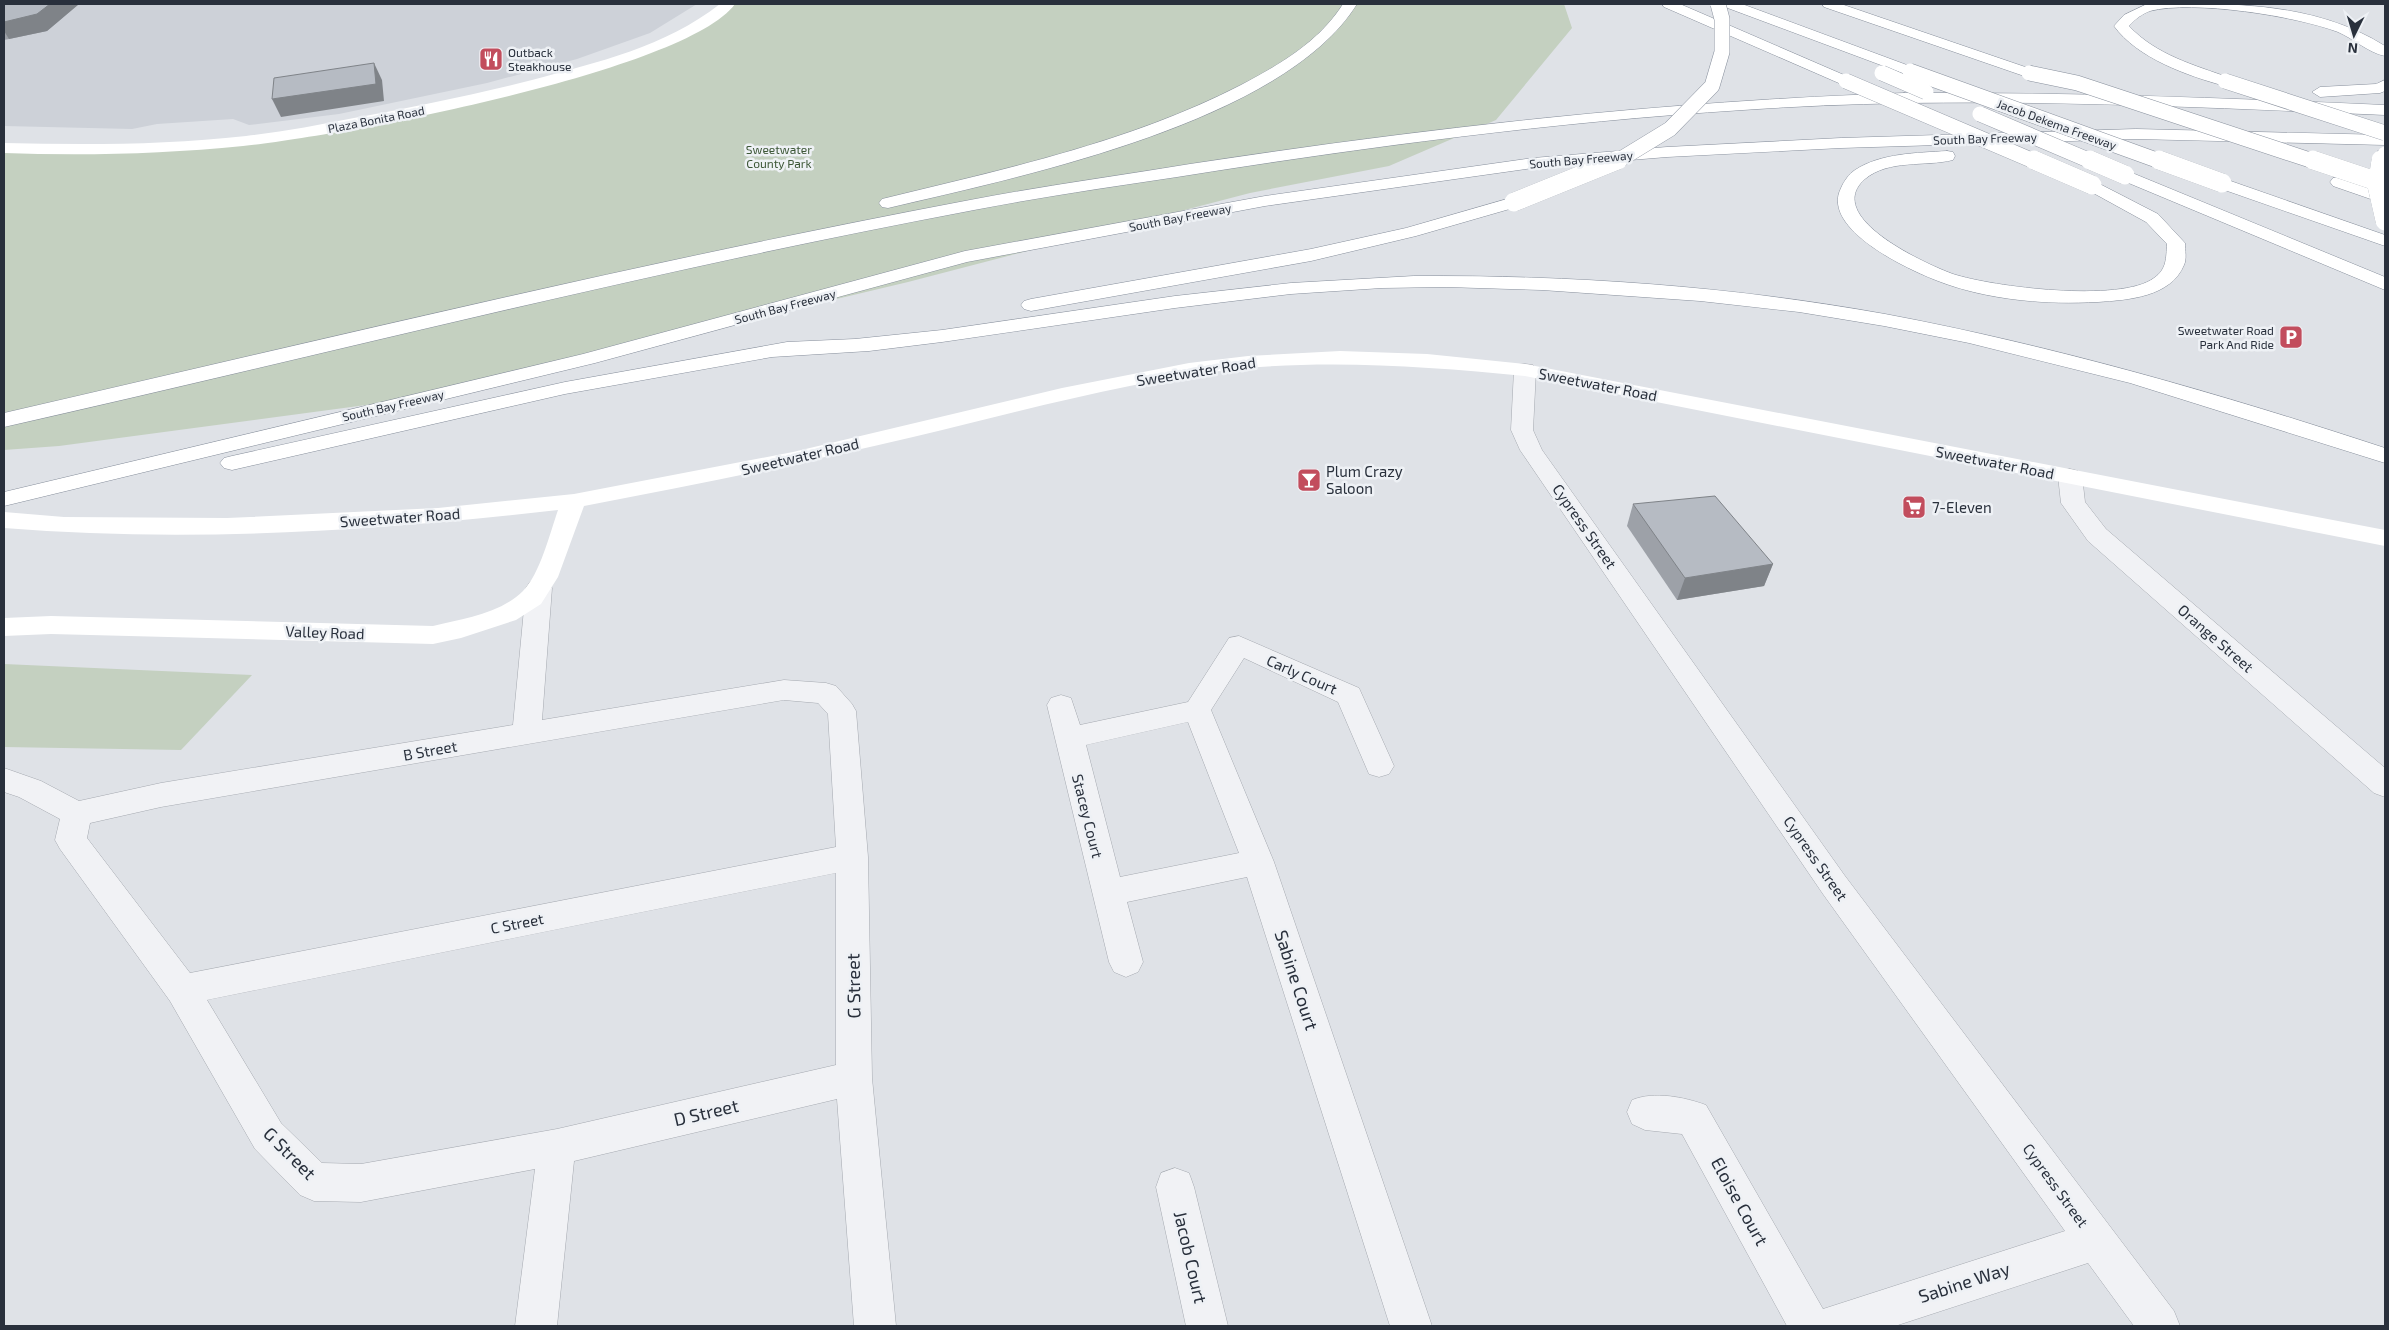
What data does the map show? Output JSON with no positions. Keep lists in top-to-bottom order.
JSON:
{
  "streets": {
    "main road": [
      "Plaza Bonita Road",
      "Jacob Dekema Freeway",
      "South Bay Freeway",
      "Sweetwater Road",
      "Valley Road"
    ],
    "street": [
      "Cypress Street",
      "Orange Street",
      "Carly Court",
      "B Street",
      "Stacey Court",
      "C Street",
      "Sabine Court",
      "G Street",
      "D Street",
      "Eloise Court",
      "Jacob Court",
      "Sabine Way"
    ]
  },
  "crossings": [
    ["Sweetwater Road", "Cypress Street"],
    ["Sweetwater Road", "Valley Road"],
    ["Sweetwater Road", "Orange Street"],
    ["Cypress Street", "Sabine Way"],
    ["Carly Court", "Sabine Court"],
    ["B Street", "G Street"],
    ["C Street", "G Street"],
    ["G Street", "D Street"]
  ],
  "parks": ["Sweetwater County Park"],
  "places": {
    "restaurant": ["Outback Steakhouse"],
    "parking": ["Sweetwater Road Park And Ride"],
    "bar": ["Plum Crazy Saloon"],
    "supermarket": ["7-Eleven"]
  },
  "north": "bottom"
}
